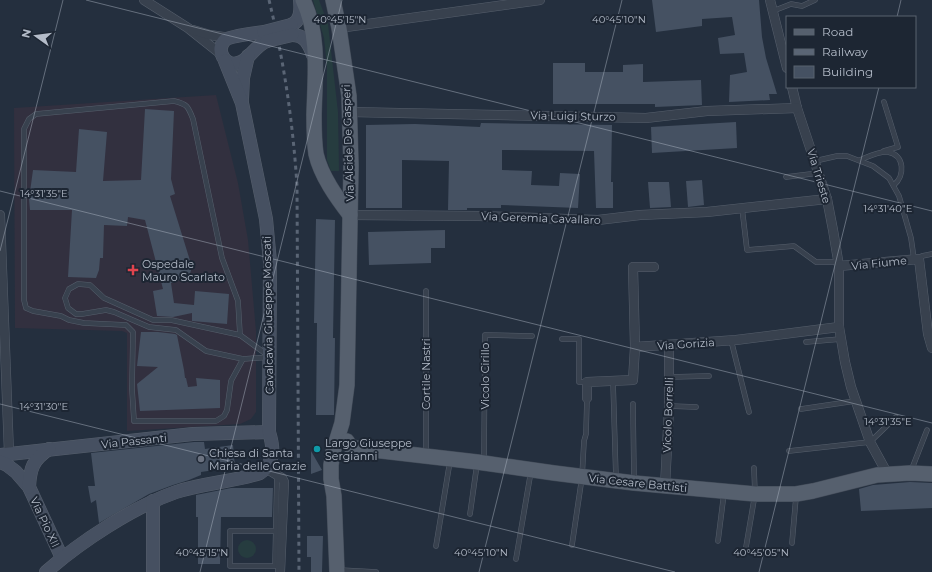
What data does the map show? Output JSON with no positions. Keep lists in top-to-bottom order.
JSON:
{
  "streets": {
    "main road": ["Via Alcide De Gasperi", "Via Cesare Battisti"],
    "street": [
      "Via Luigi Sturzo",
      "Via Trieste",
      "Via Geremia Cavallaro",
      "Via Fiume",
      "Cavalcavia Giuseppe Moscati",
      "Via Gorizia",
      "Vicolo Borrelli",
      "Via Passanti",
      "Via Pio XII"
    ],
    "lane": ["Cortile Nastri", "Vicolo Cirillo"]
  },
  "crossings": [
    ["Via Luigi Sturzo", "Via Alcide De Gasperi"],
    ["Via Luigi Sturzo", "Via Trieste"],
    ["Via Alcide De Gasperi", "Via Geremia Cavallaro"],
    ["Via Alcide De Gasperi", "Via Cesare Battisti"],
    ["Via Trieste", "Via Geremia Cavallaro"],
    ["Via Trieste", "Via Fiume"],
    ["Via Trieste", "Via Gorizia"],
    ["Via Trieste", "Via Cesare Battisti"],
    ["Cavalcavia Giuseppe Moscati", "Via Passanti"],
    ["Via Gorizia", "Vicolo Borrelli"],
    ["Cortile Nastri", "Via Cesare Battisti"],
    ["Vicolo Cirillo", "Via Cesare Battisti"],
    ["Vicolo Borrelli", "Via Cesare Battisti"],
    ["Via Passanti", "Via Pio XII"]
  ],
  "places": {
    "health": ["Ospedale Mauro Scarlato"],
    "other": ["Largo Giuseppe Sergianni", "Chiesa di Santa Maria delle Grazie"]
  },
  "legend": ["Road", "Railway", "Building"],
  "north": "left",
  "coordinates": [
    "40°45'15\"N",
    "40°45'10\"N",
    "14°31'35\"E",
    "14°31'40\"E",
    "14°31'30\"E",
    "40°45'05\"N"
  ]
}
